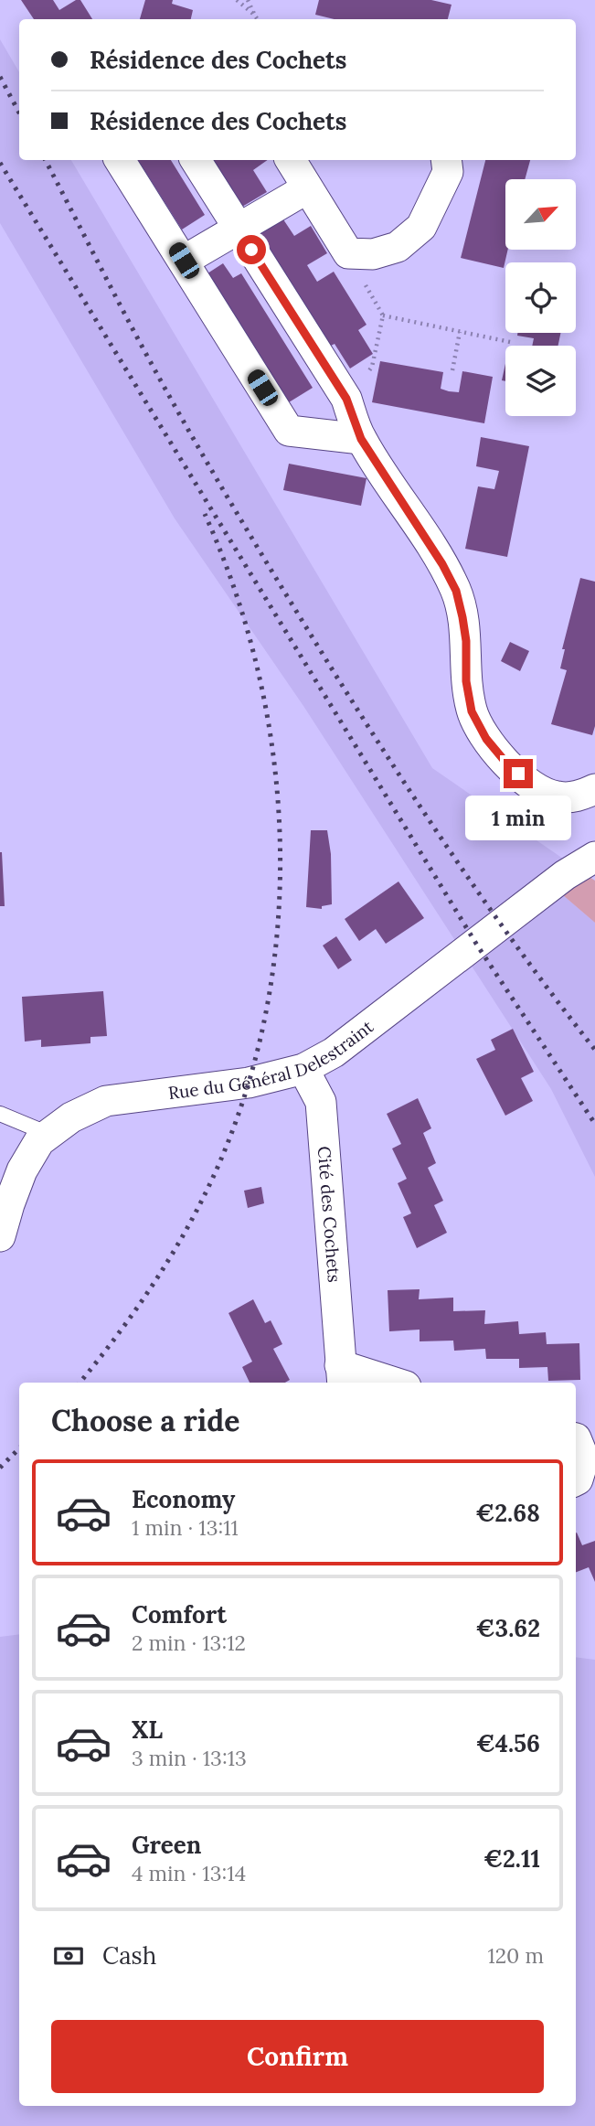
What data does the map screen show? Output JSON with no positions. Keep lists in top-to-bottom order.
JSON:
{
  "streets": {
    "street": ["Rue du Général Delestraint", "Cité des Cochets"]
  },
  "crossings": [
    ["Rue du Général Delestraint", "Cité des Cochets"]
  ],
  "north": "top right",
  "page": {
    "banner": ["Résidence des Cochets", "Résidence des Cochets"],
    "bubble": "1 min",
    "heading": "Choose a ride",
    "list": [
      {
        "name": "Economy",
        "note": "1 min · 13:11",
        "value": "€2.68"
      },
      {
        "name": "Comfort",
        "note": "2 min · 13:12",
        "value": "€3.62"
      },
      {
        "name": "XL",
        "note": "3 min · 13:13",
        "value": "€4.56"
      },
      {
        "name": "Green",
        "note": "4 min · 13:14",
        "value": "€2.11"
      }
    ],
    "pay": ["Cash", "120 m"],
    "buttons": "Confirm"
  }
}
